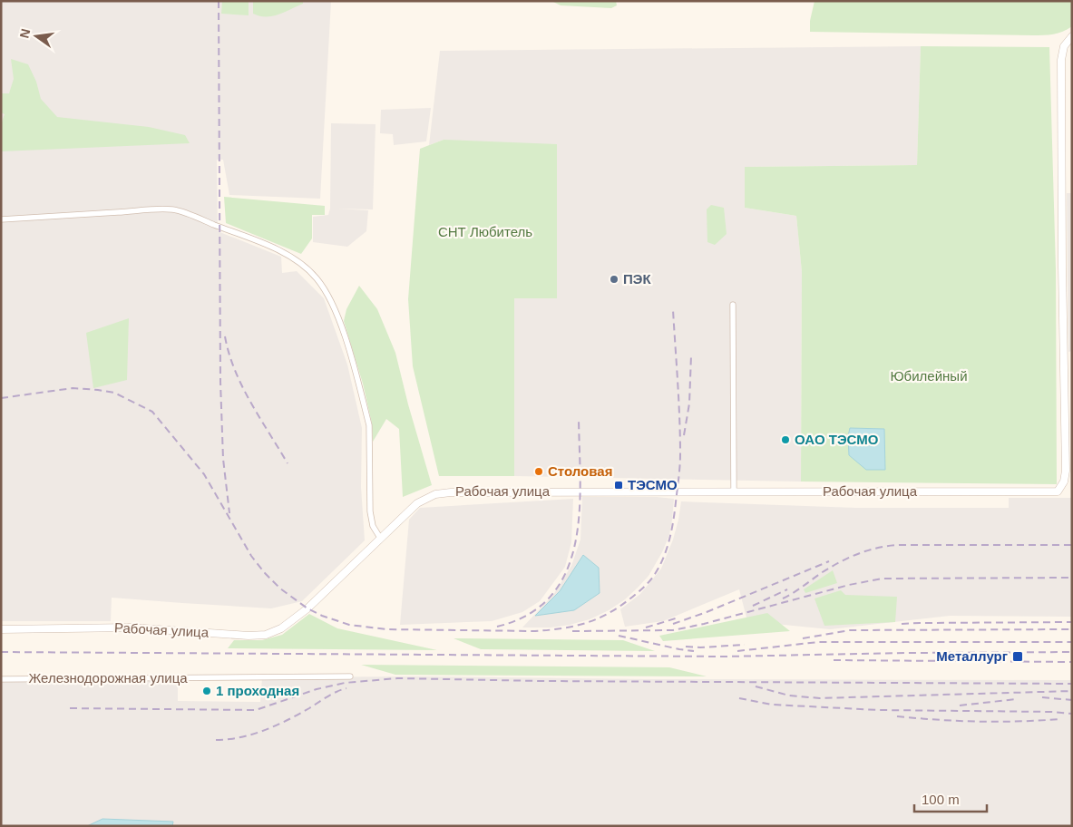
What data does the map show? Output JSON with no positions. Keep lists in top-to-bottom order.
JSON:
{
  "streets": {
    "street": ["Рабочая улица", "Железнодорожная улица"]
  },
  "parks": ["СНТ Любитель", "Юбилейный"],
  "places": {
    "other": [
      "ПЭК",
      "ОАО ТЭСМО",
      "Столовая",
      "1 проходная"
    ],
    "transit": ["ТЭСМО", "Металлург"]
  },
  "scale_bar": "100 m",
  "north": "left"
}
